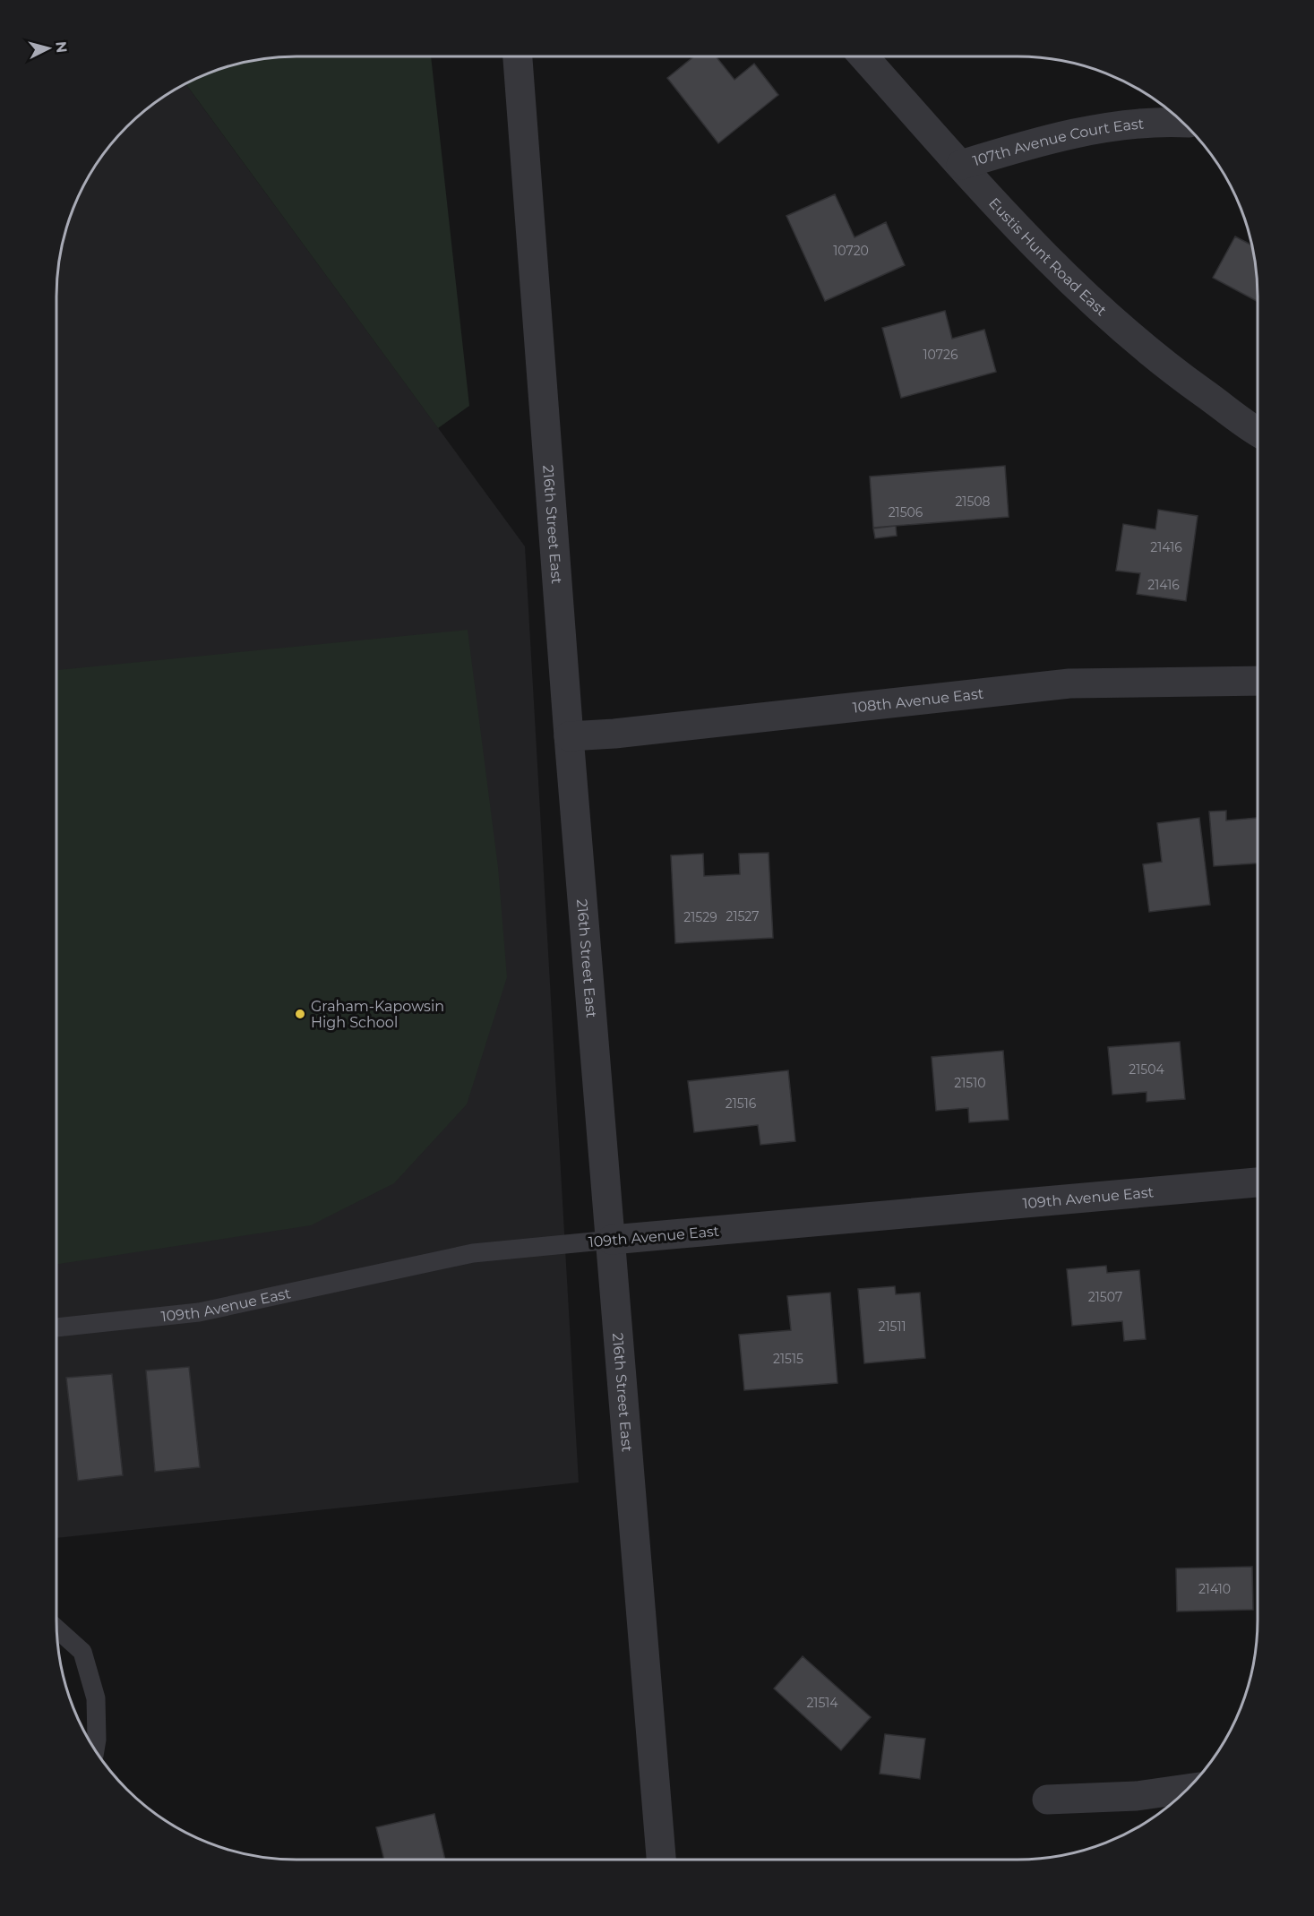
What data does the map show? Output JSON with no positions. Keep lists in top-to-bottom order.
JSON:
{
  "streets": {
    "street": [
      "107th Avenue Court East",
      "Eustis Hunt Road East",
      "216th Street East",
      "108th Avenue East",
      "109th Avenue East"
    ]
  },
  "crossings": [
    ["107th Avenue Court East", "Eustis Hunt Road East"],
    ["216th Street East", "108th Avenue East"],
    ["216th Street East", "109th Avenue East"]
  ],
  "places": ["Graham-Kapowsin High School"],
  "house_numbers": [
    "10720",
    "10726",
    "21508",
    "21506",
    "21416",
    "21416",
    "21527",
    "21529",
    "21504",
    "21510",
    "21516",
    "21507",
    "21511",
    "21515",
    "21410",
    "21514"
  ],
  "north": "right"
}
